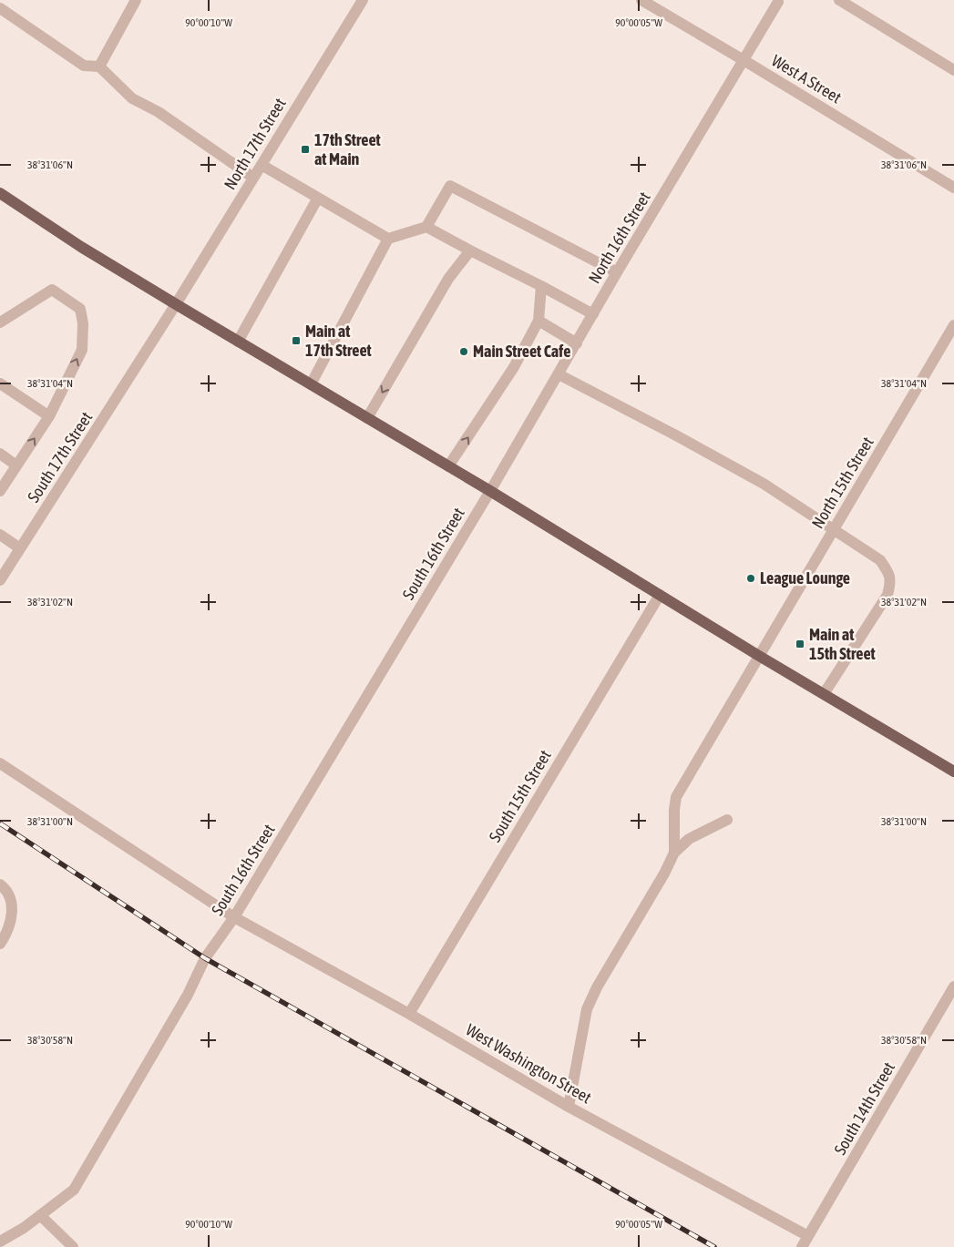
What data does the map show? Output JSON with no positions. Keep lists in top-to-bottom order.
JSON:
{
  "streets": {
    "street": [
      "West A Street",
      "North 17th Street",
      "North 16th Street",
      "South 17th Street",
      "North 15th Street",
      "South 16th Street",
      "South 15th Street",
      "West Washington Street",
      "South 14th Street"
    ]
  },
  "crossings": [
    ["West A Street", "North 16th Street"],
    ["North 17th Street", "South 17th Street"],
    ["North 16th Street", "South 16th Street"],
    ["South 16th Street", "West Washington Street"],
    ["South 15th Street", "West Washington Street"],
    ["West Washington Street", "South 14th Street"]
  ],
  "places": {
    "transit": ["17th Street at Main", "Main at 17th Street", "Main at 15th Street"],
    "other": ["Main Street Cafe", "League Lounge"]
  },
  "coordinates": [
    "90°00'10\"W",
    "90°00'05\"W",
    "38°31'06\"N",
    "38°31'04\"N",
    "38°31'02\"N",
    "38°31'00\"N",
    "38°30'58\"N"
  ]
}
